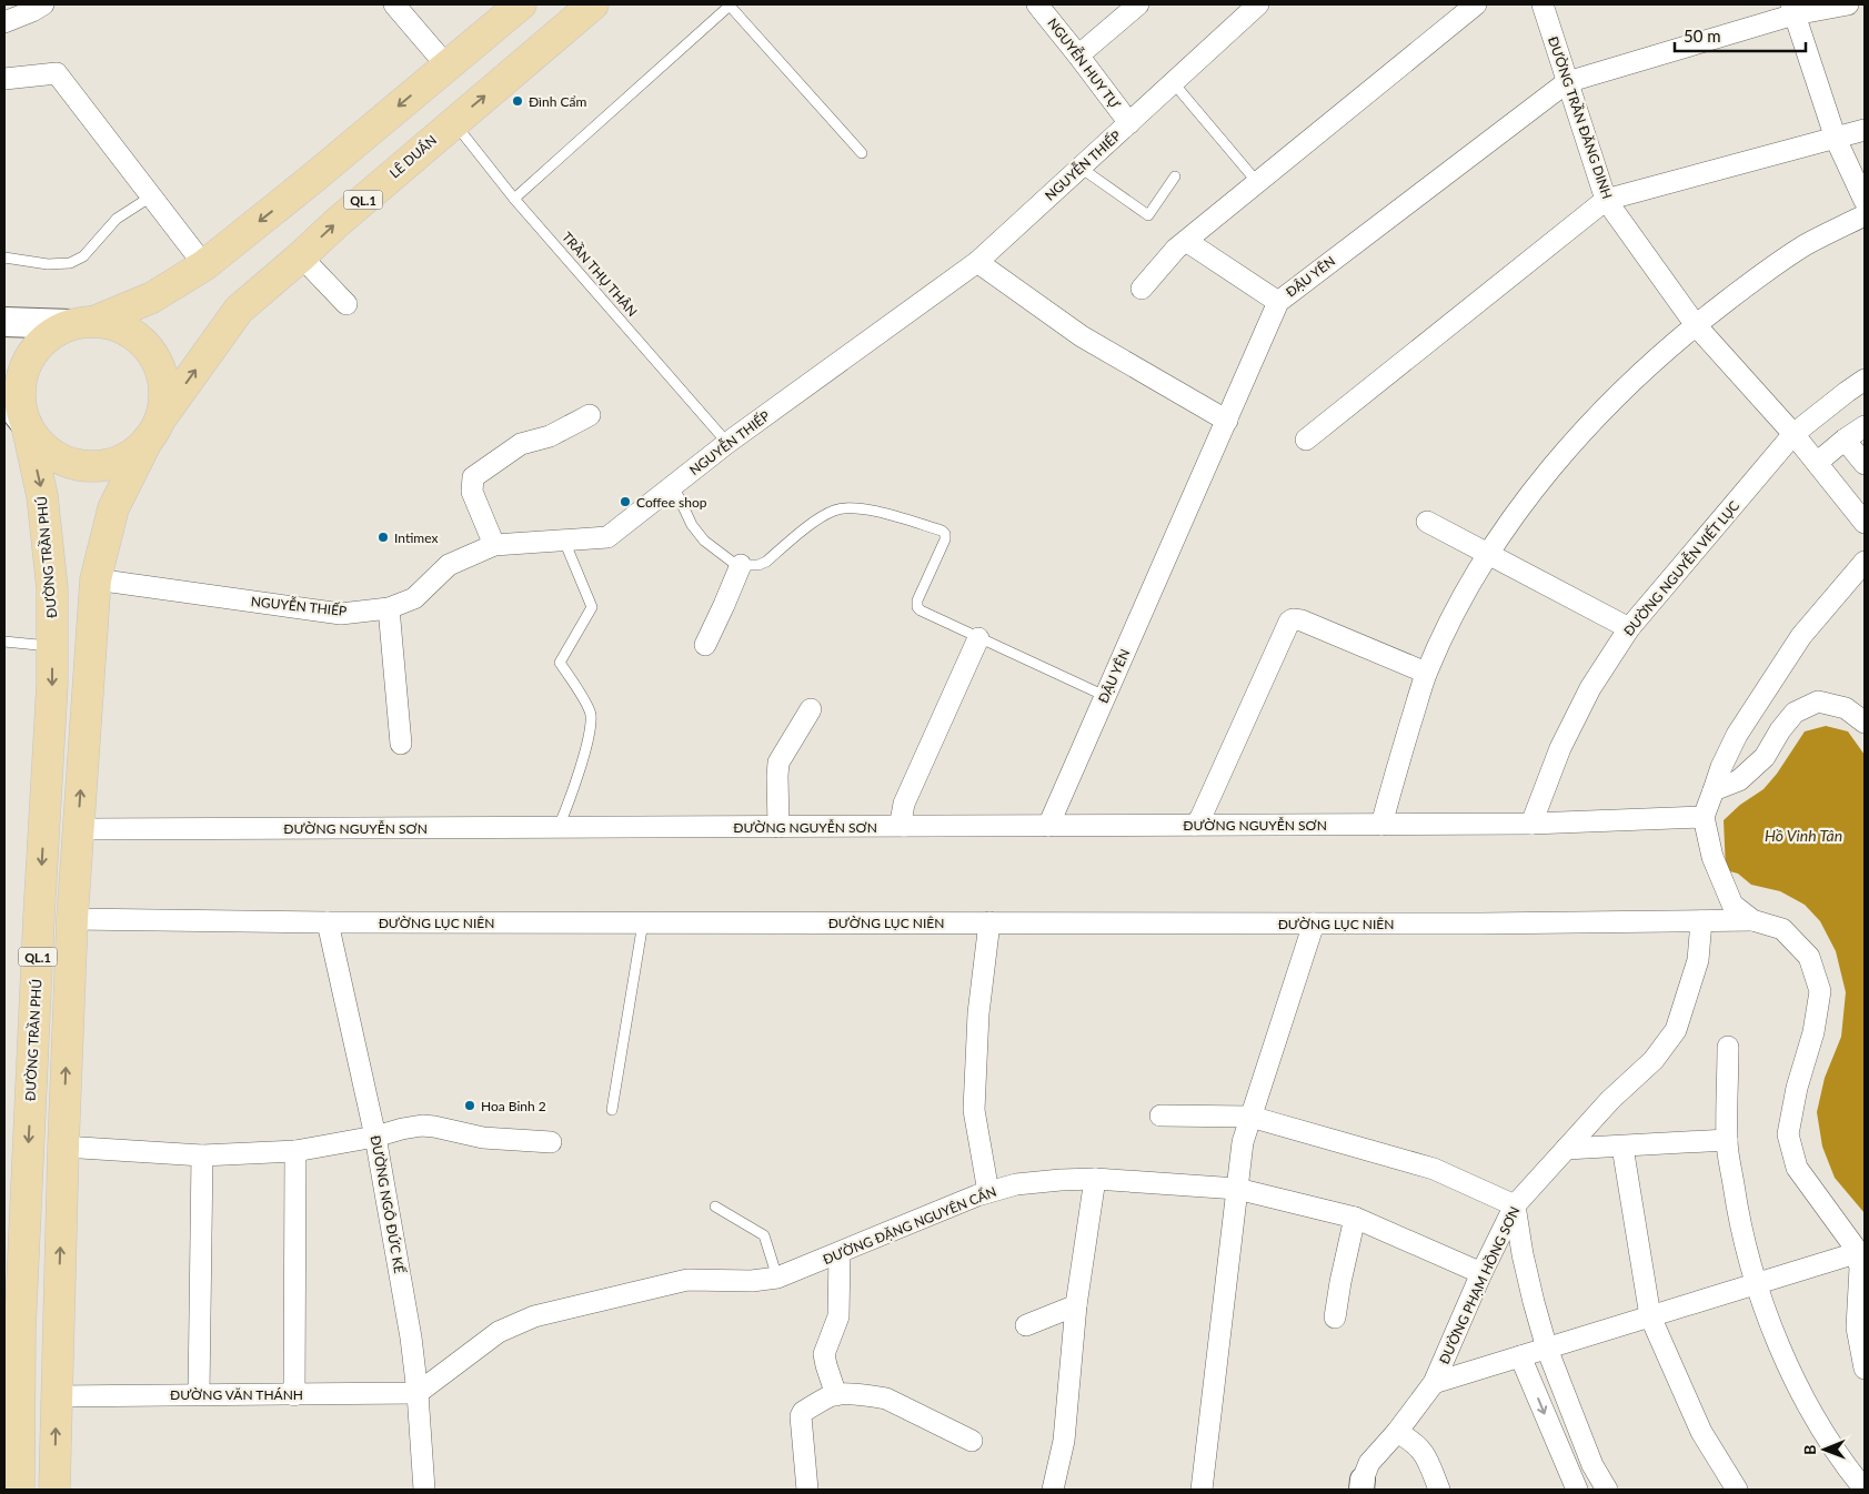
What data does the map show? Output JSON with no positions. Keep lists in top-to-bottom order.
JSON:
{
  "streets": {
    "main road": ["LÊ DUẨN", "QL.1", "ĐƯỜNG TRẦN PHÚ"],
    "street": [
      "NGUYỄN HUY TỰ",
      "ĐƯỜNG TRẦN ĐĂNG DINH",
      "NGUYỄN THIẾP",
      "ĐẬU YÊN",
      "ĐƯỜNG NGUYỄN VIẾT LỤC",
      "ĐƯỜNG NGUYỄN SƠN",
      "ĐƯỜNG LỤC NIÊN",
      "ĐƯỜNG NGÔ ĐỨC KẾ",
      "ĐƯỜNG ĐẶNG NGUYÊN CẨN",
      "ĐƯỜNG PHẠM HỒNG SƠN",
      "ĐƯỜNG VĂN THÁNH"
    ],
    "lane": ["TRẦN THỤ THÂN"]
  },
  "crossings": [
    ["NGUYỄN HUY TỰ", "NGUYỄN THIẾP"],
    ["ĐƯỜNG TRẦN ĐĂNG DINH", "ĐẬU YÊN"],
    ["ĐƯỜNG TRẦN ĐĂNG DINH", "ĐƯỜNG NGUYỄN VIẾT LỤC"],
    ["LÊ DUẨN", "QL.1"],
    ["LÊ DUẨN", "TRẦN THỤ THÂN"],
    ["LÊ DUẨN", "ĐƯỜNG TRẦN PHÚ"],
    ["NGUYỄN THIẾP", "QL.1"],
    ["NGUYỄN THIẾP", "TRẦN THỤ THÂN"],
    ["QL.1", "ĐƯỜNG TRẦN PHÚ"],
    ["QL.1", "ĐƯỜNG NGUYỄN SƠN"],
    ["QL.1", "ĐƯỜNG LỤC NIÊN"],
    ["QL.1", "ĐƯỜNG VĂN THÁNH"],
    ["ĐẬU YÊN", "ĐƯỜNG NGUYỄN SƠN"],
    ["ĐƯỜNG NGUYỄN VIẾT LỤC", "ĐƯỜNG NGUYỄN SƠN"],
    ["ĐƯỜNG LỤC NIÊN", "ĐƯỜNG NGÔ ĐỨC KẾ"],
    ["ĐƯỜNG LỤC NIÊN", "ĐƯỜNG PHẠM HỒNG SƠN"],
    ["ĐƯỜNG NGÔ ĐỨC KẾ", "ĐƯỜNG ĐẶNG NGUYÊN CẨN"],
    ["ĐƯỜNG NGÔ ĐỨC KẾ", "ĐƯỜNG VĂN THÁNH"],
    ["ĐƯỜNG ĐẶNG NGUYÊN CẨN", "ĐƯỜNG PHẠM HỒNG SƠN"],
    ["ĐƯỜNG ĐẶNG NGUYÊN CẨN", "ĐƯỜNG VĂN THÁNH"]
  ],
  "water": ["Hồ Vinh Tân"],
  "places": [
    "Đình Cẩm",
    "Coffee shop",
    "Intimex",
    "Hoa Binh 2"
  ],
  "scale_bar": "50 m",
  "north": "left"
}
